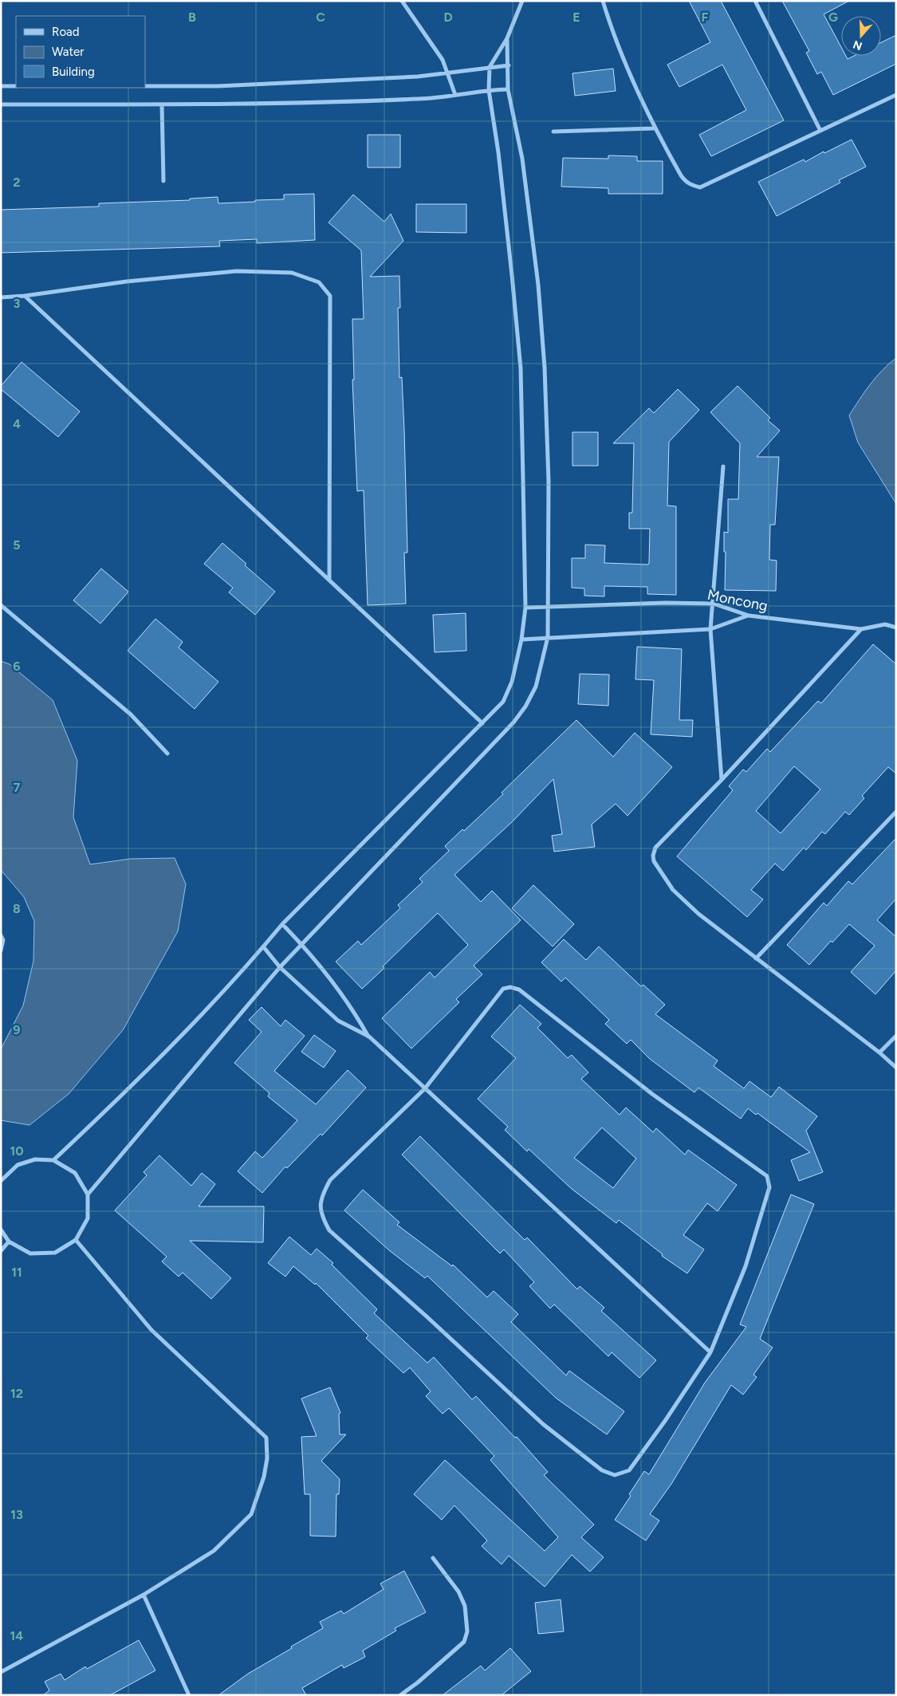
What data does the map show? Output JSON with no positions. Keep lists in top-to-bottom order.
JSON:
{
  "streets": {
    "street": ["Moncong"]
  },
  "legend": ["Road", "Water", "Building"],
  "north": "bottom",
  "grid": {
    "columns": [
      "B",
      "C",
      "D",
      "E",
      "F",
      "G"
    ],
    "rows": [
      "2",
      "3",
      "4",
      "5",
      "6",
      "7",
      "8",
      "9",
      "10",
      "11",
      "12",
      "13",
      "14"
    ]
  }
}
